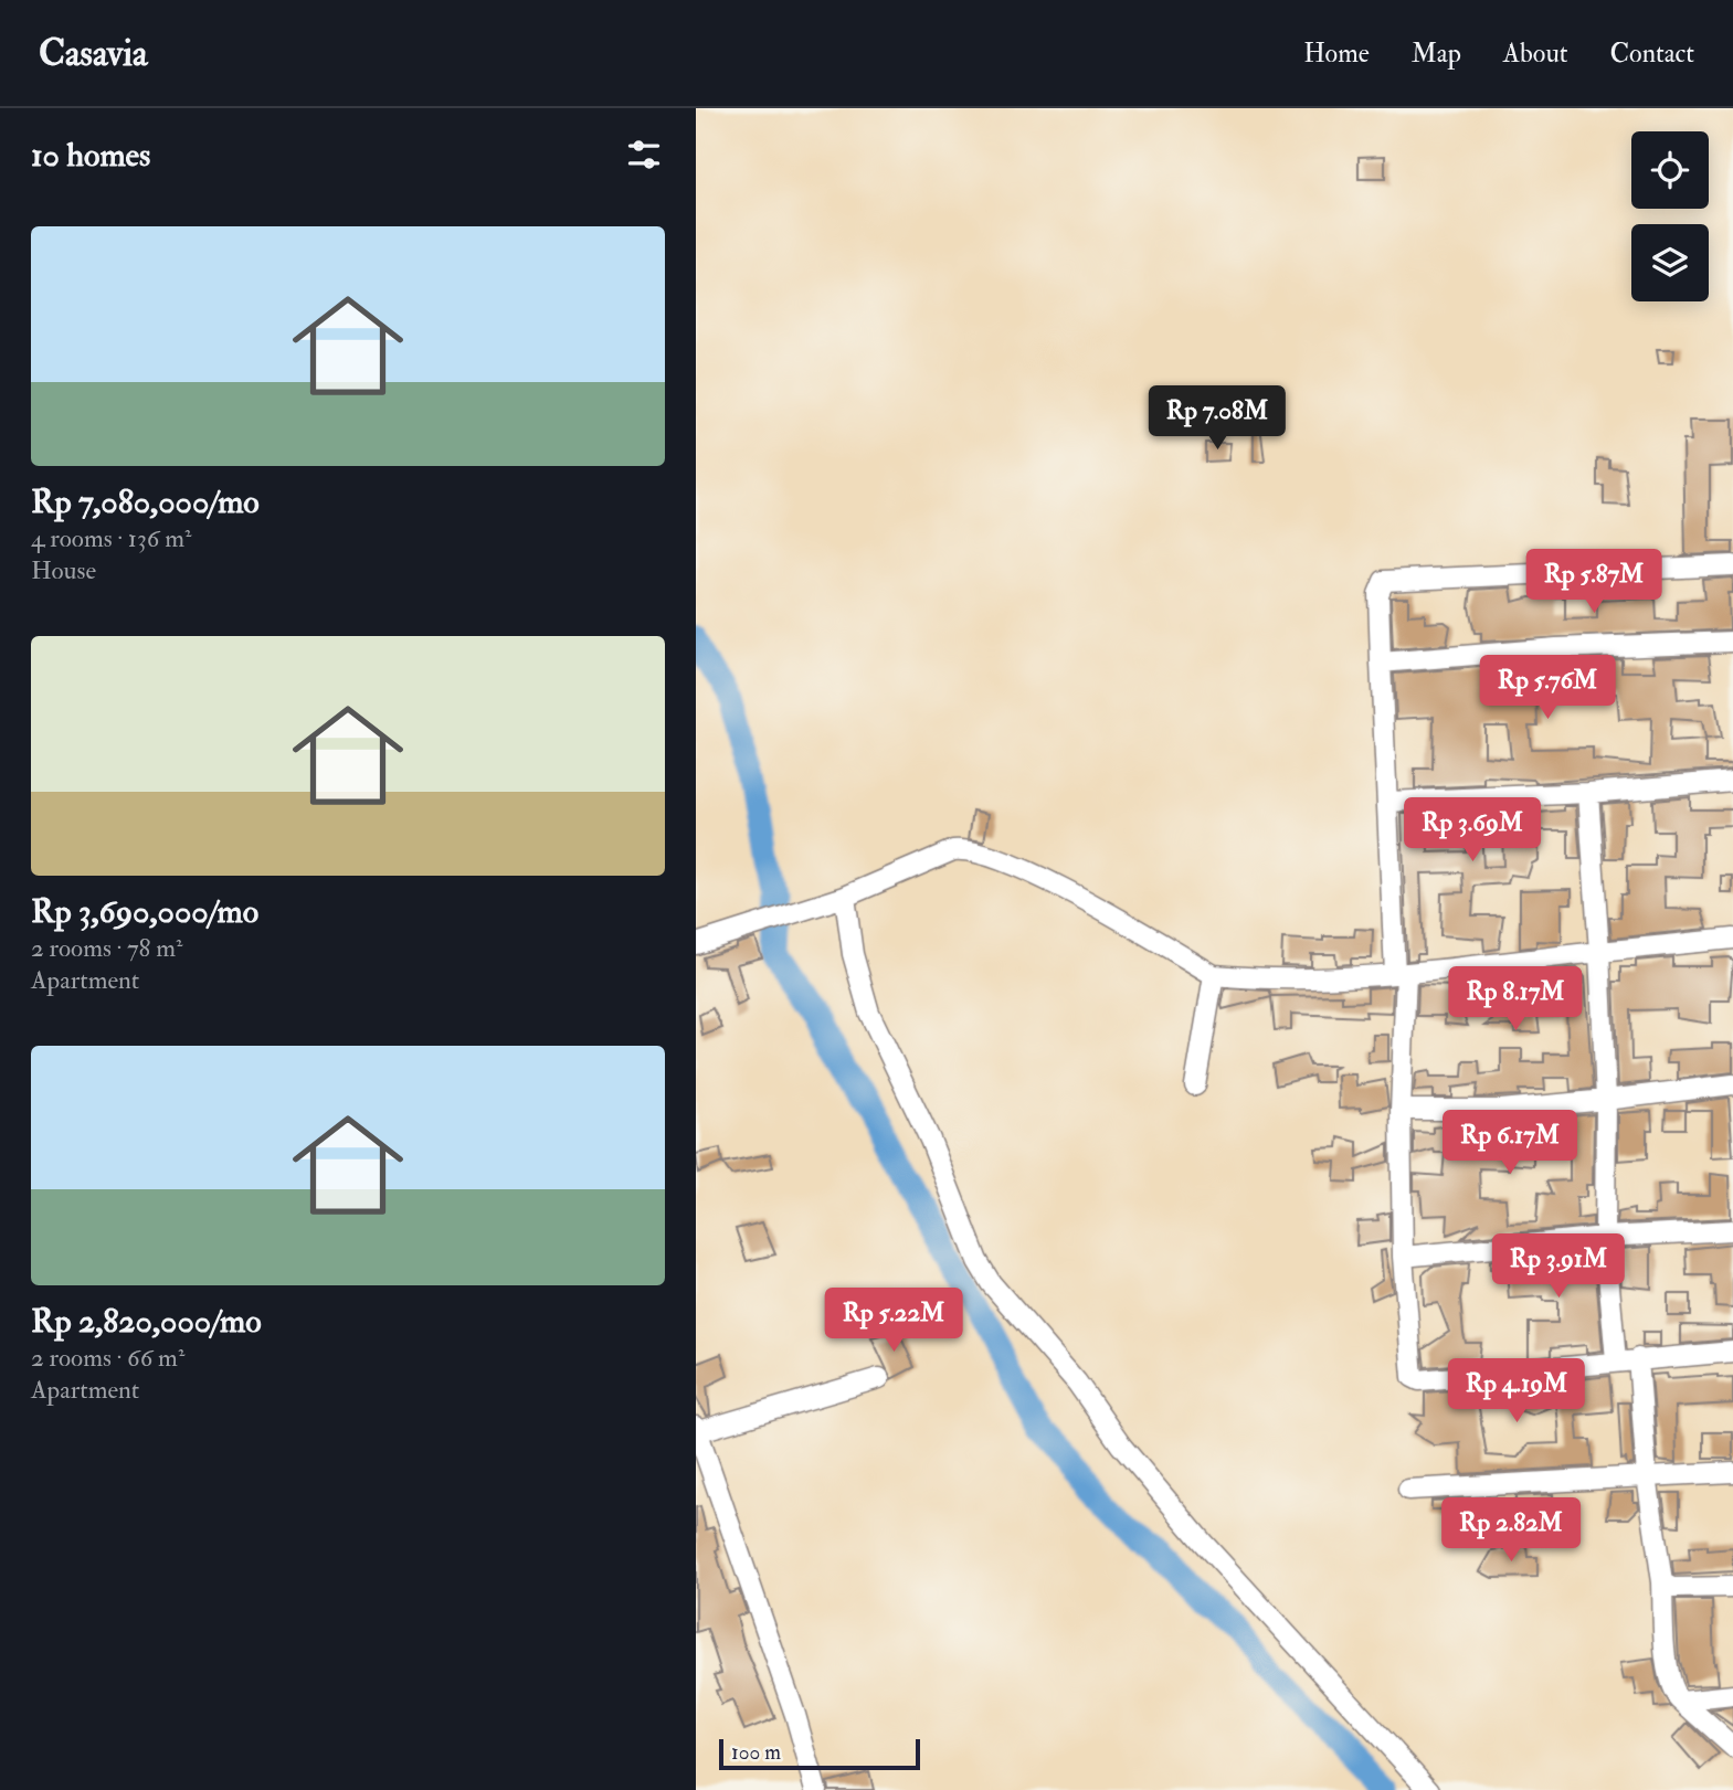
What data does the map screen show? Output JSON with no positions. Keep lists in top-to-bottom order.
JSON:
{
  "scale_bar": "100 m",
  "page": {
    "header": "Casavia",
    "nav": [
      "Home",
      "Map",
      "About",
      "Contact"
    ],
    "heading": "10 homes",
    "list": [
      {
        "name": "Rp 7,080,000/mo",
        "note": "4 rooms · 136 m² · House"
      },
      {
        "name": "Rp 3,690,000/mo",
        "note": "2 rooms · 78 m² · Apartment"
      },
      {
        "name": "Rp 2,820,000/mo",
        "note": "2 rooms · 66 m² · Apartment"
      }
    ],
    "price": [
      "Rp 7.08M",
      "Rp 5.87M",
      "Rp 5.76M",
      "Rp 3.69M",
      "Rp 8.17M",
      "Rp 6.17M",
      "Rp 3.91M",
      "Rp 5.22M",
      "Rp 4.19M",
      "Rp 2.82M"
    ],
    "scale": "100 m"
  }
}
